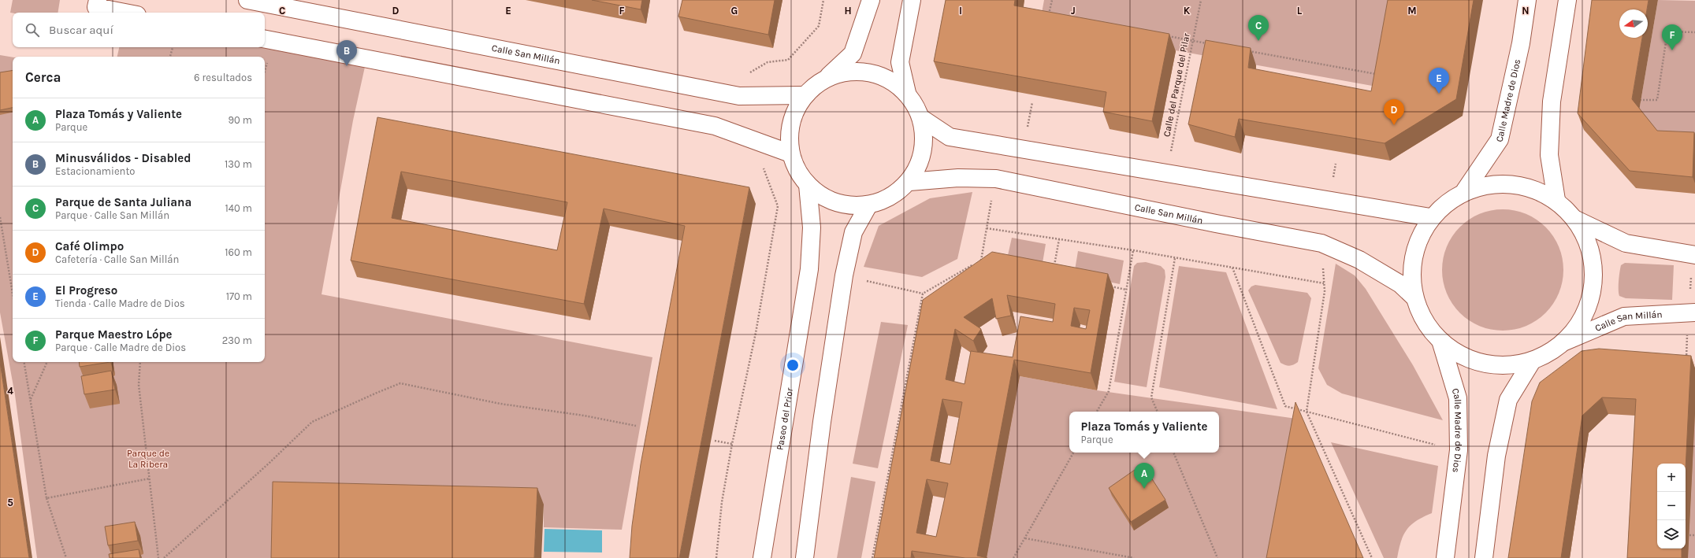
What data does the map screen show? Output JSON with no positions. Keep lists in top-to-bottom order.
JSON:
{
  "streets": {
    "street": ["Calle San Millán", "Calle Madre de Dios", "Paseo del Prior"],
    "path": ["Calle del Parque del Pilar"]
  },
  "parks": ["Parque de La Ribera"],
  "north": "left",
  "page": {
    "search": "Buscar aquí",
    "pins": [
      "C",
      "F",
      "B",
      "E",
      "D",
      "A"
    ],
    "heading": ["Cerca", "6 resultados"],
    "list": [
      {
        "mark": "A",
        "name": "Plaza Tomás y Valiente",
        "note": "Parque",
        "value": "90 m"
      },
      {
        "mark": "B",
        "name": "Minusválidos - Disabled",
        "note": "Estacionamiento",
        "value": "130 m"
      },
      {
        "mark": "C",
        "name": "Parque de Santa Juliana",
        "note": "Parque · Calle San Millán",
        "value": "140 m"
      },
      {
        "mark": "D",
        "name": "Café Olimpo",
        "note": "Cafetería · Calle San Millán",
        "value": "160 m"
      },
      {
        "mark": "E",
        "name": "El Progreso",
        "note": "Tienda · Calle Madre de Dios",
        "value": "170 m"
      },
      {
        "mark": "F",
        "name": "Parque Maestro Lópe",
        "note": "Parque · Calle Madre de Dios",
        "value": "230 m"
      }
    ],
    "popup": ["Plaza Tomás y Valiente", "Parque"],
    "map_buttons": ["+", "−"]
  },
  "grid": {
    "columns": [
      "C",
      "D",
      "E",
      "F",
      "G",
      "H",
      "I",
      "J",
      "K",
      "L",
      "M",
      "N"
    ],
    "rows": ["4", "5"]
  }
}
